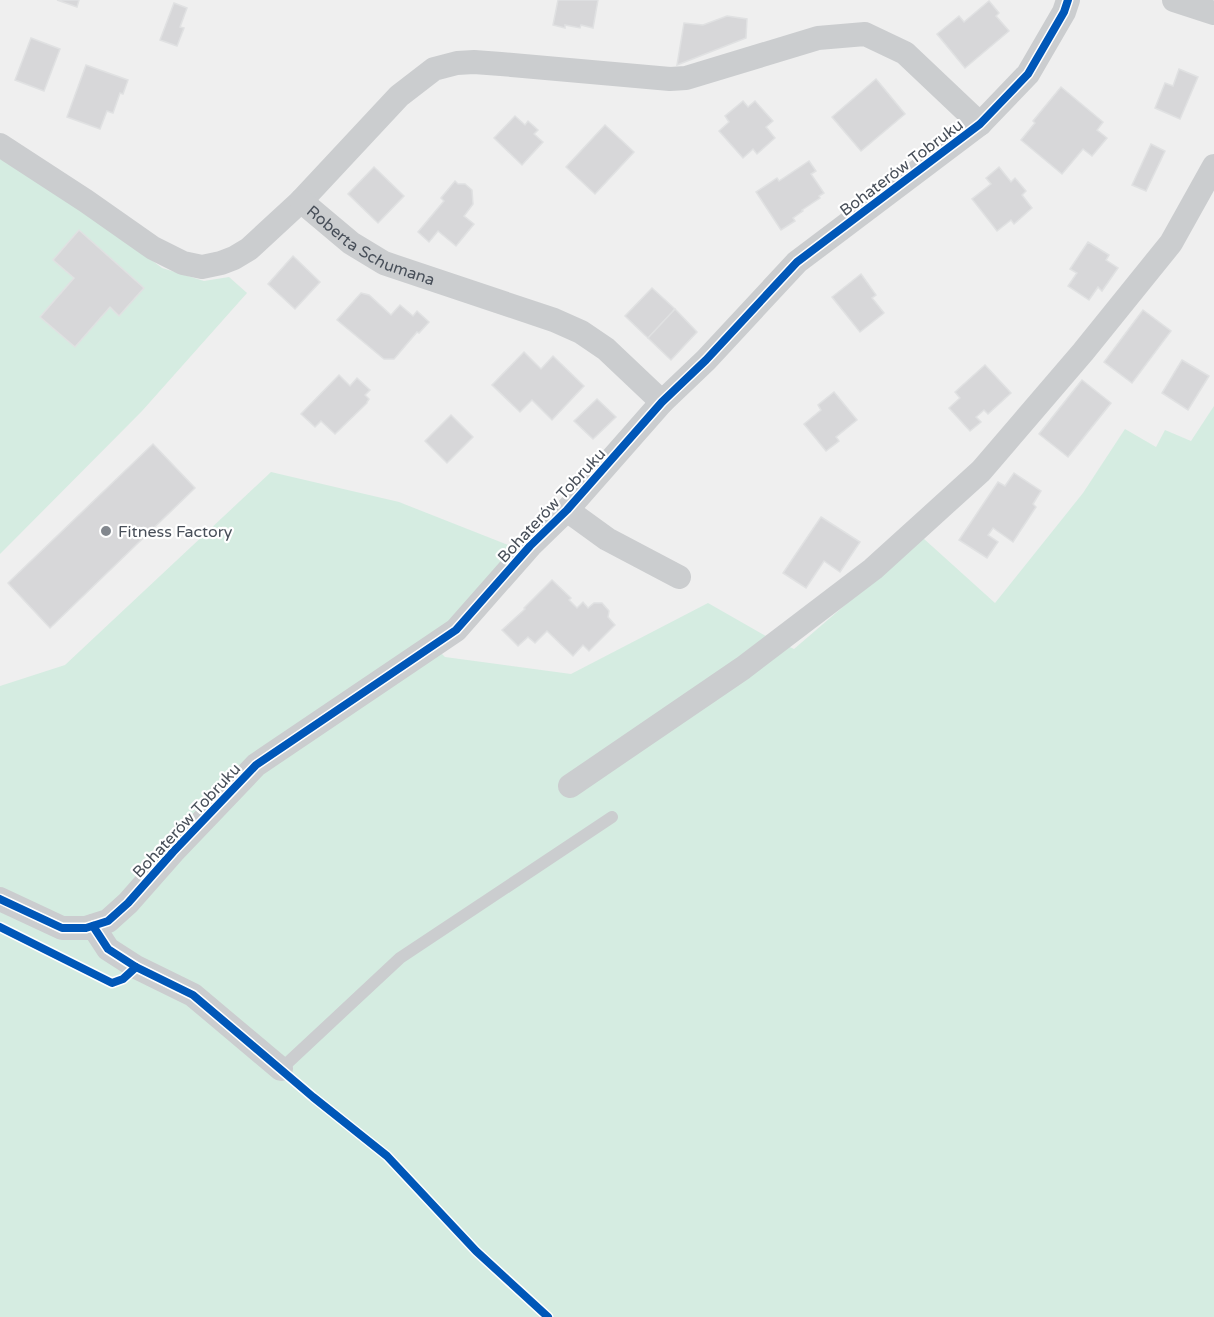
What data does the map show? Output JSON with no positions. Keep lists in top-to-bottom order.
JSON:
{
  "streets": {
    "street": ["Bohaterów Tobruku", "Roberta Schumana"]
  },
  "crossings": [
    ["Bohaterów Tobruku", "Roberta Schumana"]
  ],
  "places": ["Fitness Factory"]
}
